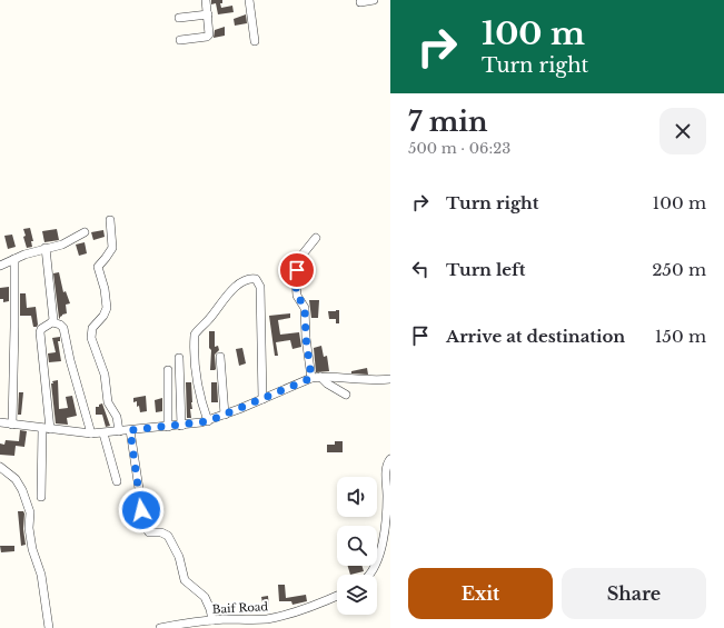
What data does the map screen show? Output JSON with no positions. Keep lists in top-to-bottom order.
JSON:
{
  "streets": {
    "street": ["Baif Road"]
  },
  "page": {
    "turn": ["100 m", "Turn right"],
    "heading": ["7 min", "500 m · 06:23"],
    "list": [
      {
        "name": "Turn right",
        "value": "100 m"
      },
      {
        "name": "Turn left",
        "value": "250 m"
      },
      {
        "name": "Arrive at destination",
        "value": "150 m"
      }
    ],
    "buttons": ["Exit", "Share"]
  }
}
